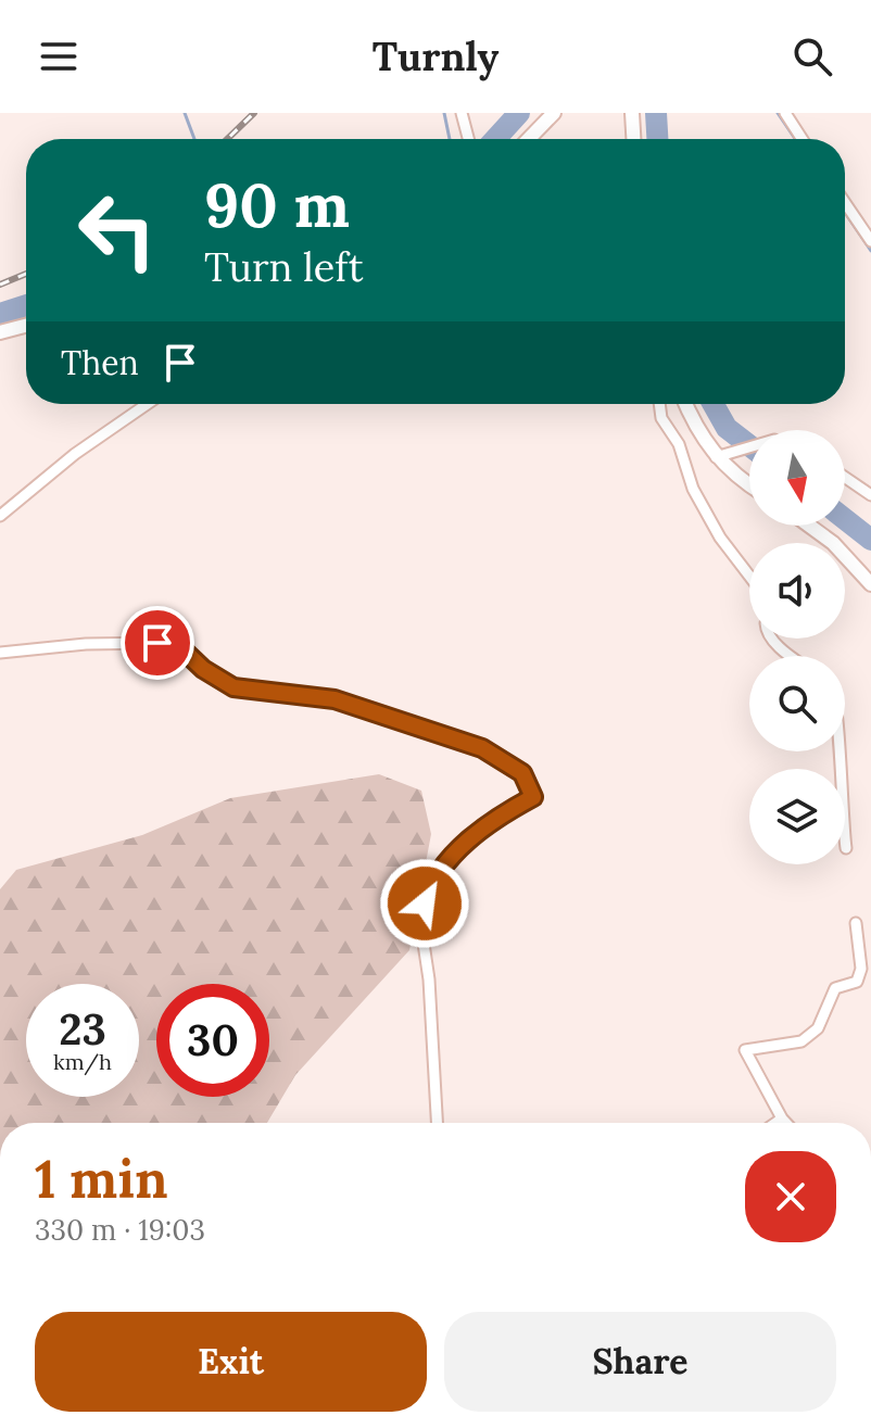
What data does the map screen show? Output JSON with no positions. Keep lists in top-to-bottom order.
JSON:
{
  "north": "bottom",
  "page": {
    "header": "Turnly",
    "turn": ["90 m", "Turn left"],
    "then": "Then",
    "speed": "23 km/h",
    "limit": "30",
    "heading": ["1 min", "330 m · 19:03"],
    "buttons": ["Exit", "Share"]
  }
}
